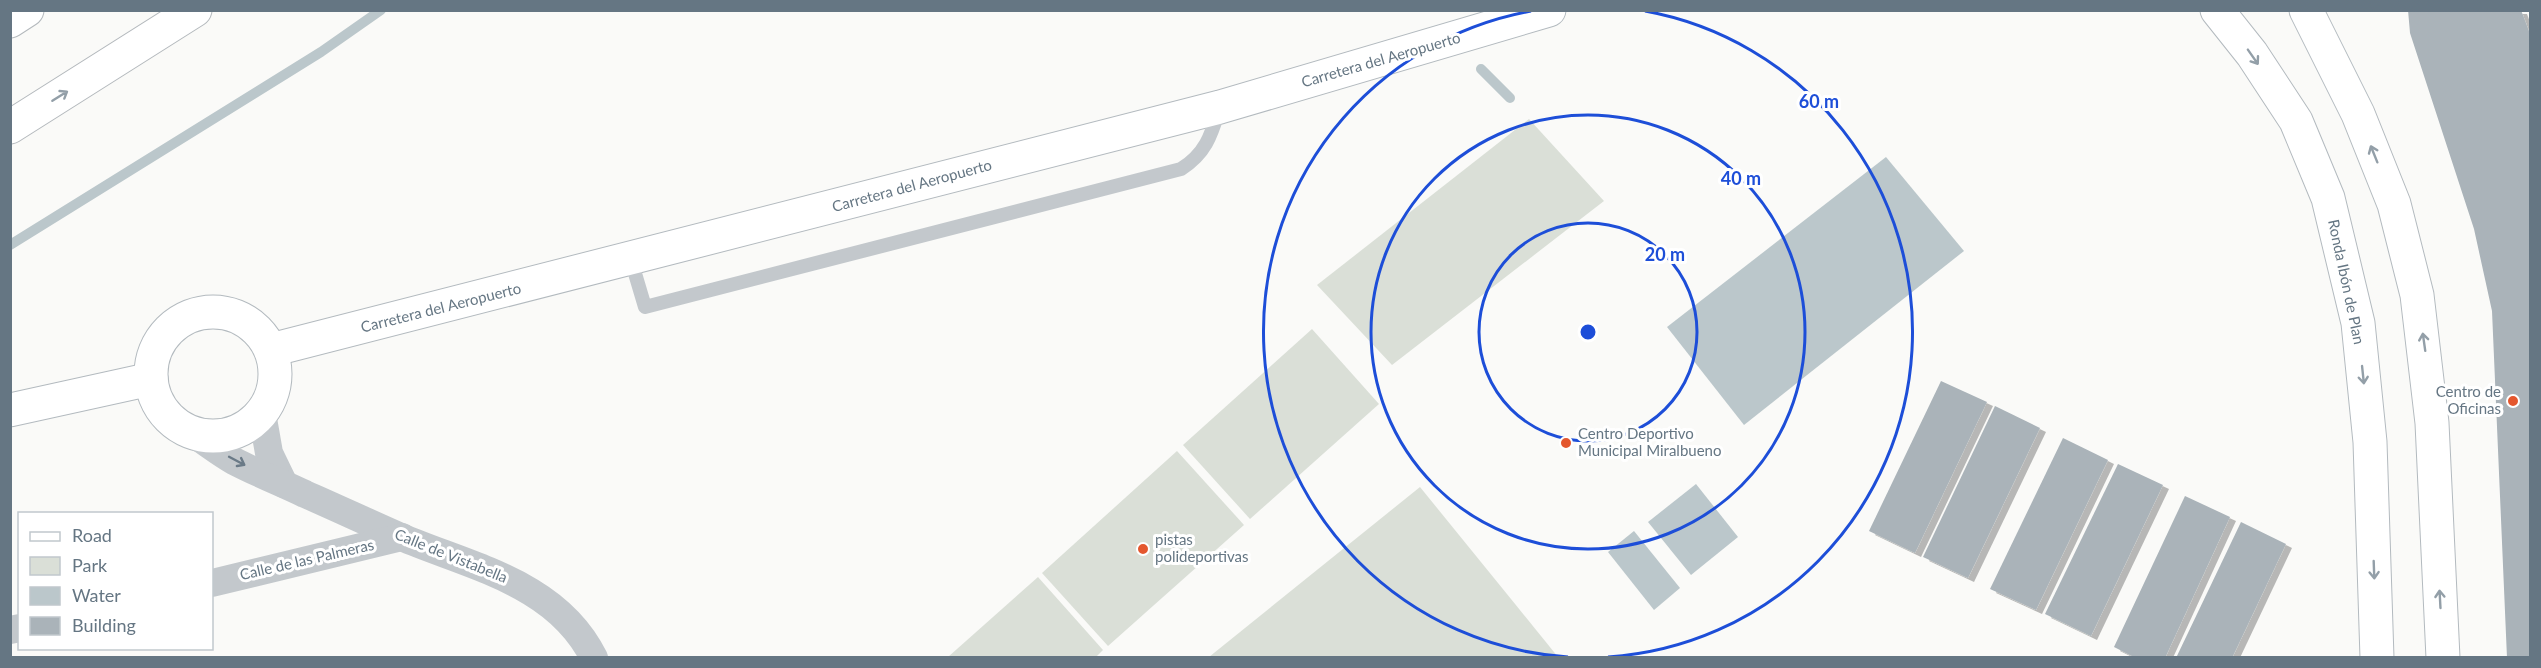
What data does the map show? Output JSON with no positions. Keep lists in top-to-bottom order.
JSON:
{
  "streets": {
    "main road": ["Carretera del Aeropuerto", "Ronda Ibón de Plan"],
    "street": ["Calle de Vistabella", "Calle de las Palmeras"]
  },
  "crossings": [
    ["Carretera del Aeropuerto", "Calle de Vistabella"],
    ["Calle de Vistabella", "Calle de las Palmeras"]
  ],
  "places": ["Centro de Oficinas", "Centro Deportivo Municipal Miralbueno", "pistas polideportivas"],
  "legend": [
    "Road",
    "Park",
    "Water",
    "Building"
  ],
  "rings": ["60 m", "40 m", "20 m"]
}
